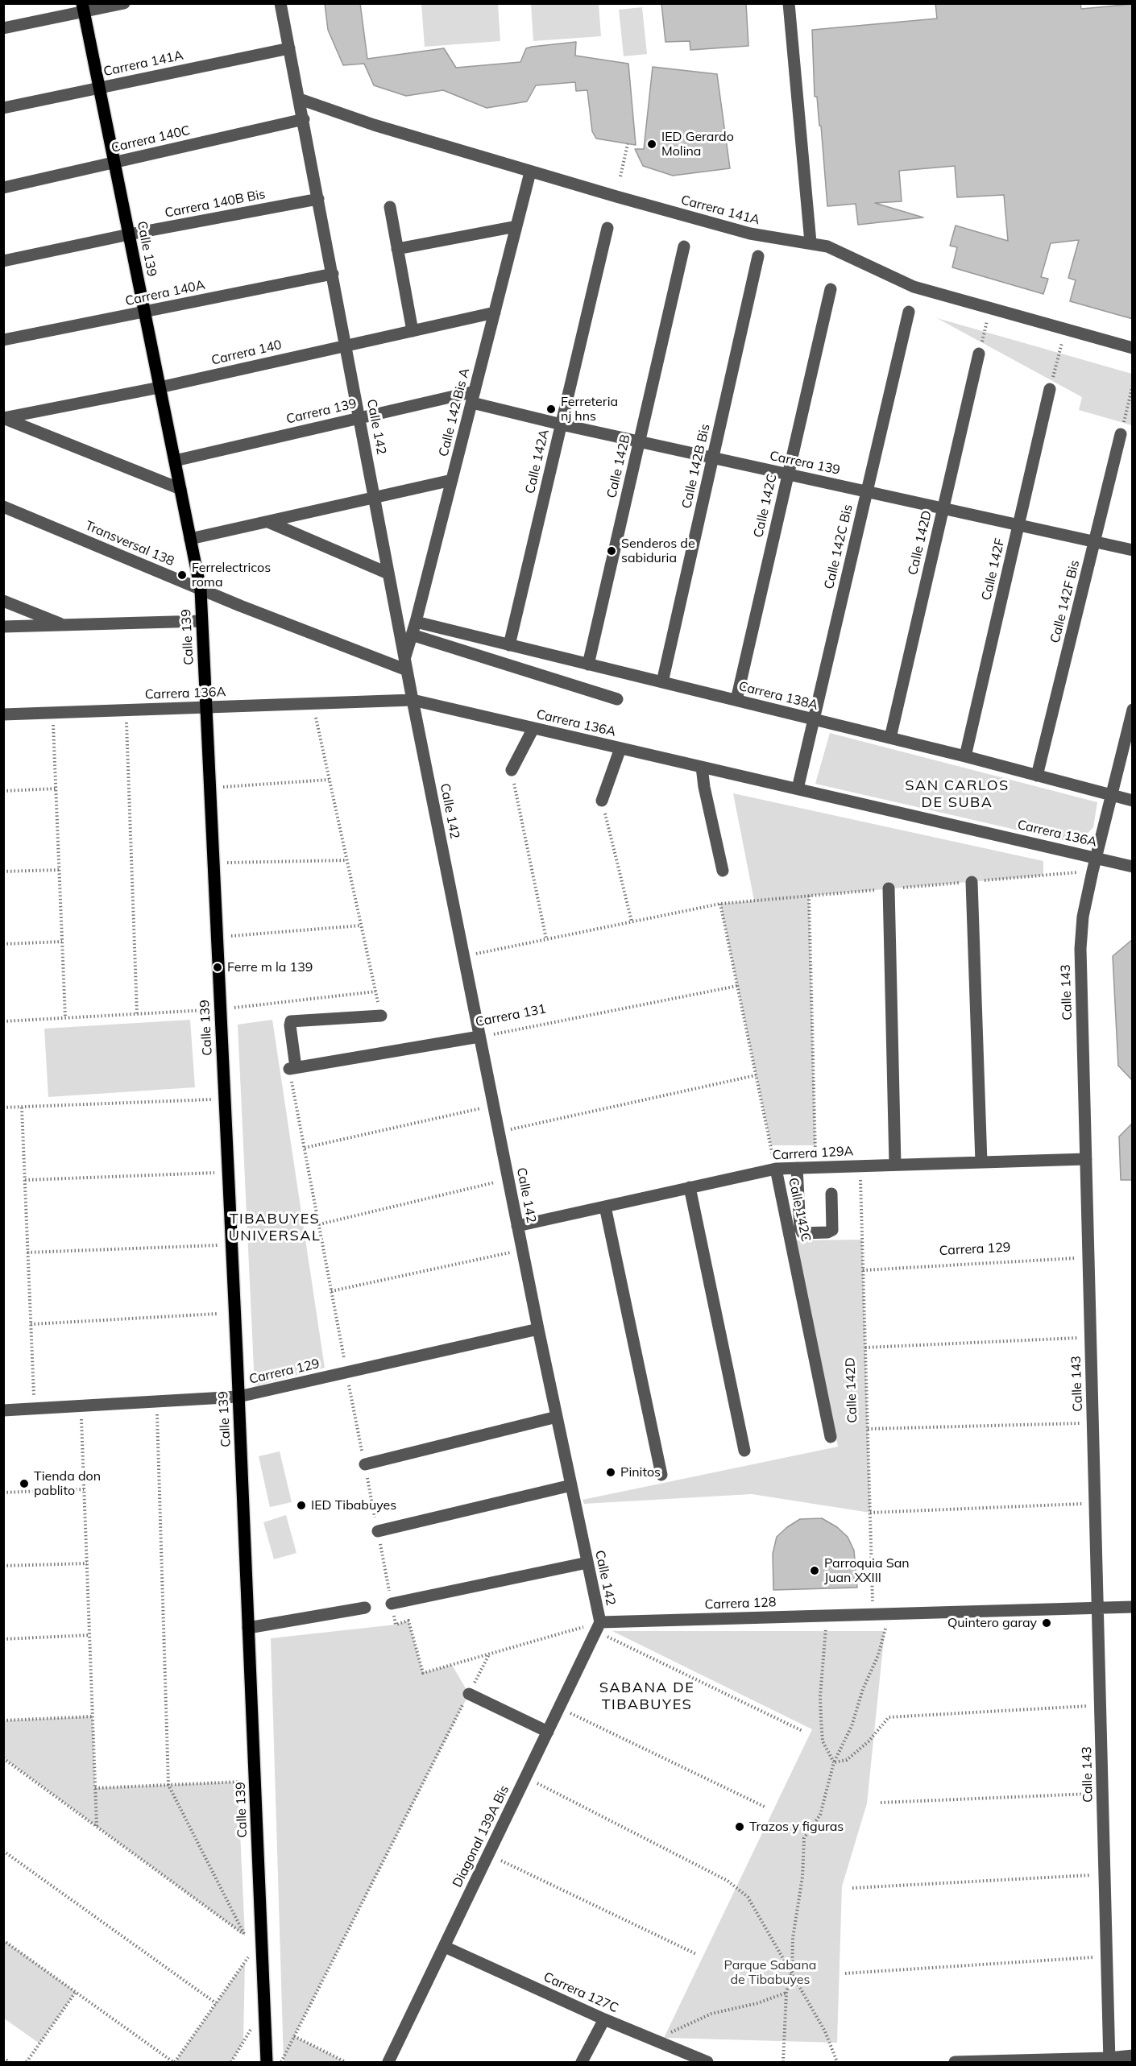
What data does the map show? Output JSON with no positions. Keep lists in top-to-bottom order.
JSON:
{
  "streets": {
    "main road": ["Calle 139"],
    "street": [
      "Carrera 141A",
      "Carrera 140C",
      "Carrera 140B Bis",
      "Carrera 140A",
      "Carrera 140",
      "Carrera 139",
      "Calle 142 Bis A",
      "Calle 142",
      "Calle 142A",
      "Calle 142B",
      "Calle 142B Bis",
      "Calle 142C",
      "Calle 142D",
      "Transversal 138",
      "Calle 142C Bis",
      "Calle 142F",
      "Calle 142F Bis",
      "Carrera 136A",
      "Carrera 138A",
      "Calle 143",
      "Carrera 131",
      "Carrera 129A",
      "Carrera 129",
      "Carrera 128",
      "Diagonal 139A Bis",
      "Carrera 127C"
    ]
  },
  "crossings": [
    ["Carrera 141A", "Calle 139"],
    ["Carrera 141A", "Calle 142 Bis A"],
    ["Carrera 141A", "Calle 142"],
    ["Carrera 140C", "Calle 139"],
    ["Carrera 140C", "Calle 142"],
    ["Carrera 140B Bis", "Calle 139"],
    ["Carrera 140B Bis", "Calle 142"],
    ["Calle 139", "Carrera 140A"],
    ["Calle 139", "Carrera 140"],
    ["Calle 139", "Carrera 139"],
    ["Calle 139", "Transversal 138"],
    ["Calle 139", "Carrera 136A"],
    ["Calle 139", "Carrera 129"],
    ["Carrera 140A", "Calle 142"],
    ["Carrera 140", "Calle 142 Bis A"],
    ["Carrera 140", "Calle 142"],
    ["Carrera 139", "Calle 142 Bis A"],
    ["Carrera 139", "Calle 142"],
    ["Carrera 139", "Calle 142A"],
    ["Carrera 139", "Calle 142B"],
    ["Carrera 139", "Calle 142B Bis"],
    ["Carrera 139", "Calle 142C"],
    ["Carrera 139", "Calle 142D"],
    ["Carrera 139", "Calle 142C Bis"],
    ["Carrera 139", "Calle 142F"],
    ["Carrera 139", "Calle 142F Bis"],
    ["Calle 142 Bis A", "Calle 142"],
    ["Calle 142 Bis A", "Transversal 138"],
    ["Calle 142 Bis A", "Carrera 138A"],
    ["Calle 142", "Transversal 138"],
    ["Calle 142", "Carrera 136A"],
    ["Calle 142", "Carrera 131"],
    ["Calle 142", "Carrera 129A"],
    ["Calle 142", "Carrera 129"],
    ["Calle 142", "Carrera 128"],
    ["Calle 142", "Diagonal 139A Bis"],
    ["Calle 142A", "Carrera 138A"],
    ["Calle 142B", "Carrera 138A"],
    ["Calle 142B Bis", "Carrera 138A"],
    ["Calle 142C", "Carrera 138A"],
    ["Calle 142C", "Carrera 131"],
    ["Calle 142C", "Carrera 129A"],
    ["Calle 142D", "Carrera 138A"],
    ["Calle 142D", "Carrera 129A"],
    ["Calle 142D", "Carrera 129"],
    ["Calle 142D", "Carrera 128"],
    ["Calle 142C Bis", "Carrera 136A"],
    ["Calle 142C Bis", "Carrera 138A"],
    ["Calle 142F", "Carrera 138A"],
    ["Calle 142F Bis", "Carrera 138A"],
    ["Carrera 136A", "Calle 143"],
    ["Carrera 138A", "Calle 143"],
    ["Calle 143", "Carrera 129A"],
    ["Calle 143", "Carrera 129"],
    ["Calle 143", "Carrera 128"],
    ["Carrera 128", "Diagonal 139A Bis"],
    ["Diagonal 139A Bis", "Carrera 127C"]
  ],
  "districts": ["SAN CARLOS DE SUBA", "TIBABUYES UNIVERSAL", "SABANA DE TIBABUYES"],
  "parks": ["Parque Sabana de Tibabuyes"],
  "places": [
    "IED Gerardo Molina",
    "Ferreteria nj hns",
    "Senderos de sabiduria",
    "Ferrelectricos roma",
    "Ferre m la 139",
    "Pinitos",
    "Tienda don pablito",
    "IED Tibabuyes",
    "Parroquia San Juan XXIII",
    "Quintero garay",
    "Trazos y figuras"
  ]
}
